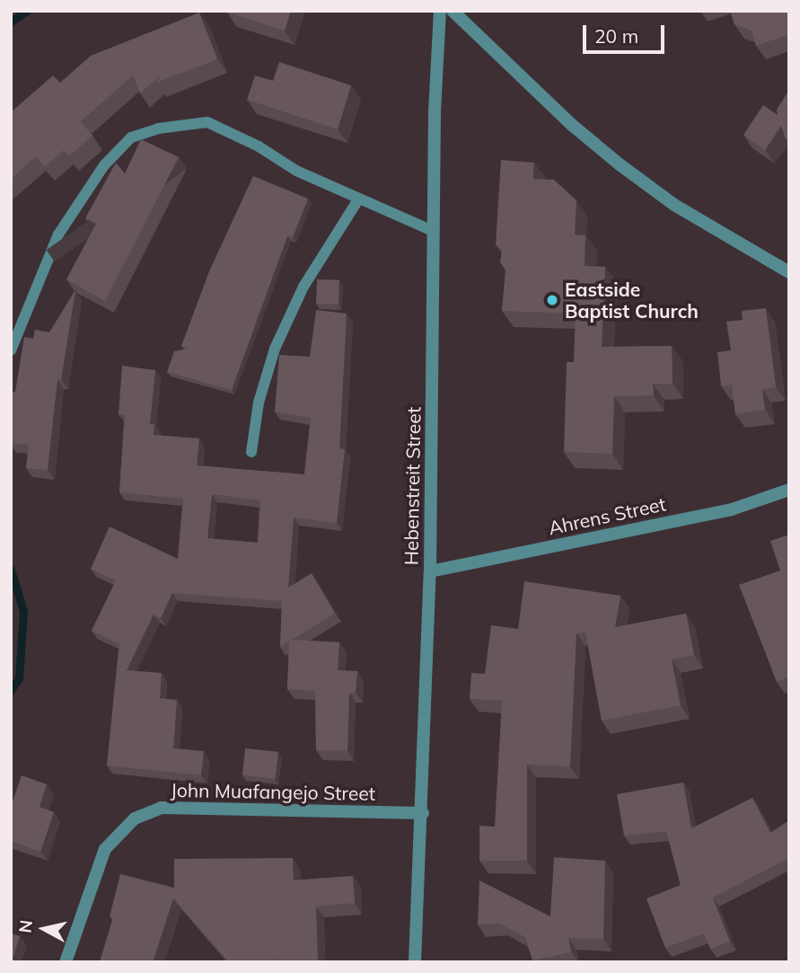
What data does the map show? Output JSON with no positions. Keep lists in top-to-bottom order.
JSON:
{
  "streets": {
    "street": ["Hebenstreit Street", "Ahrens Street", "John Muafangejo Street"]
  },
  "crossings": [
    ["Hebenstreit Street", "Ahrens Street"],
    ["Hebenstreit Street", "John Muafangejo Street"]
  ],
  "places": ["Eastside Baptist Church"],
  "scale_bar": "20 m",
  "north": "left"
}
